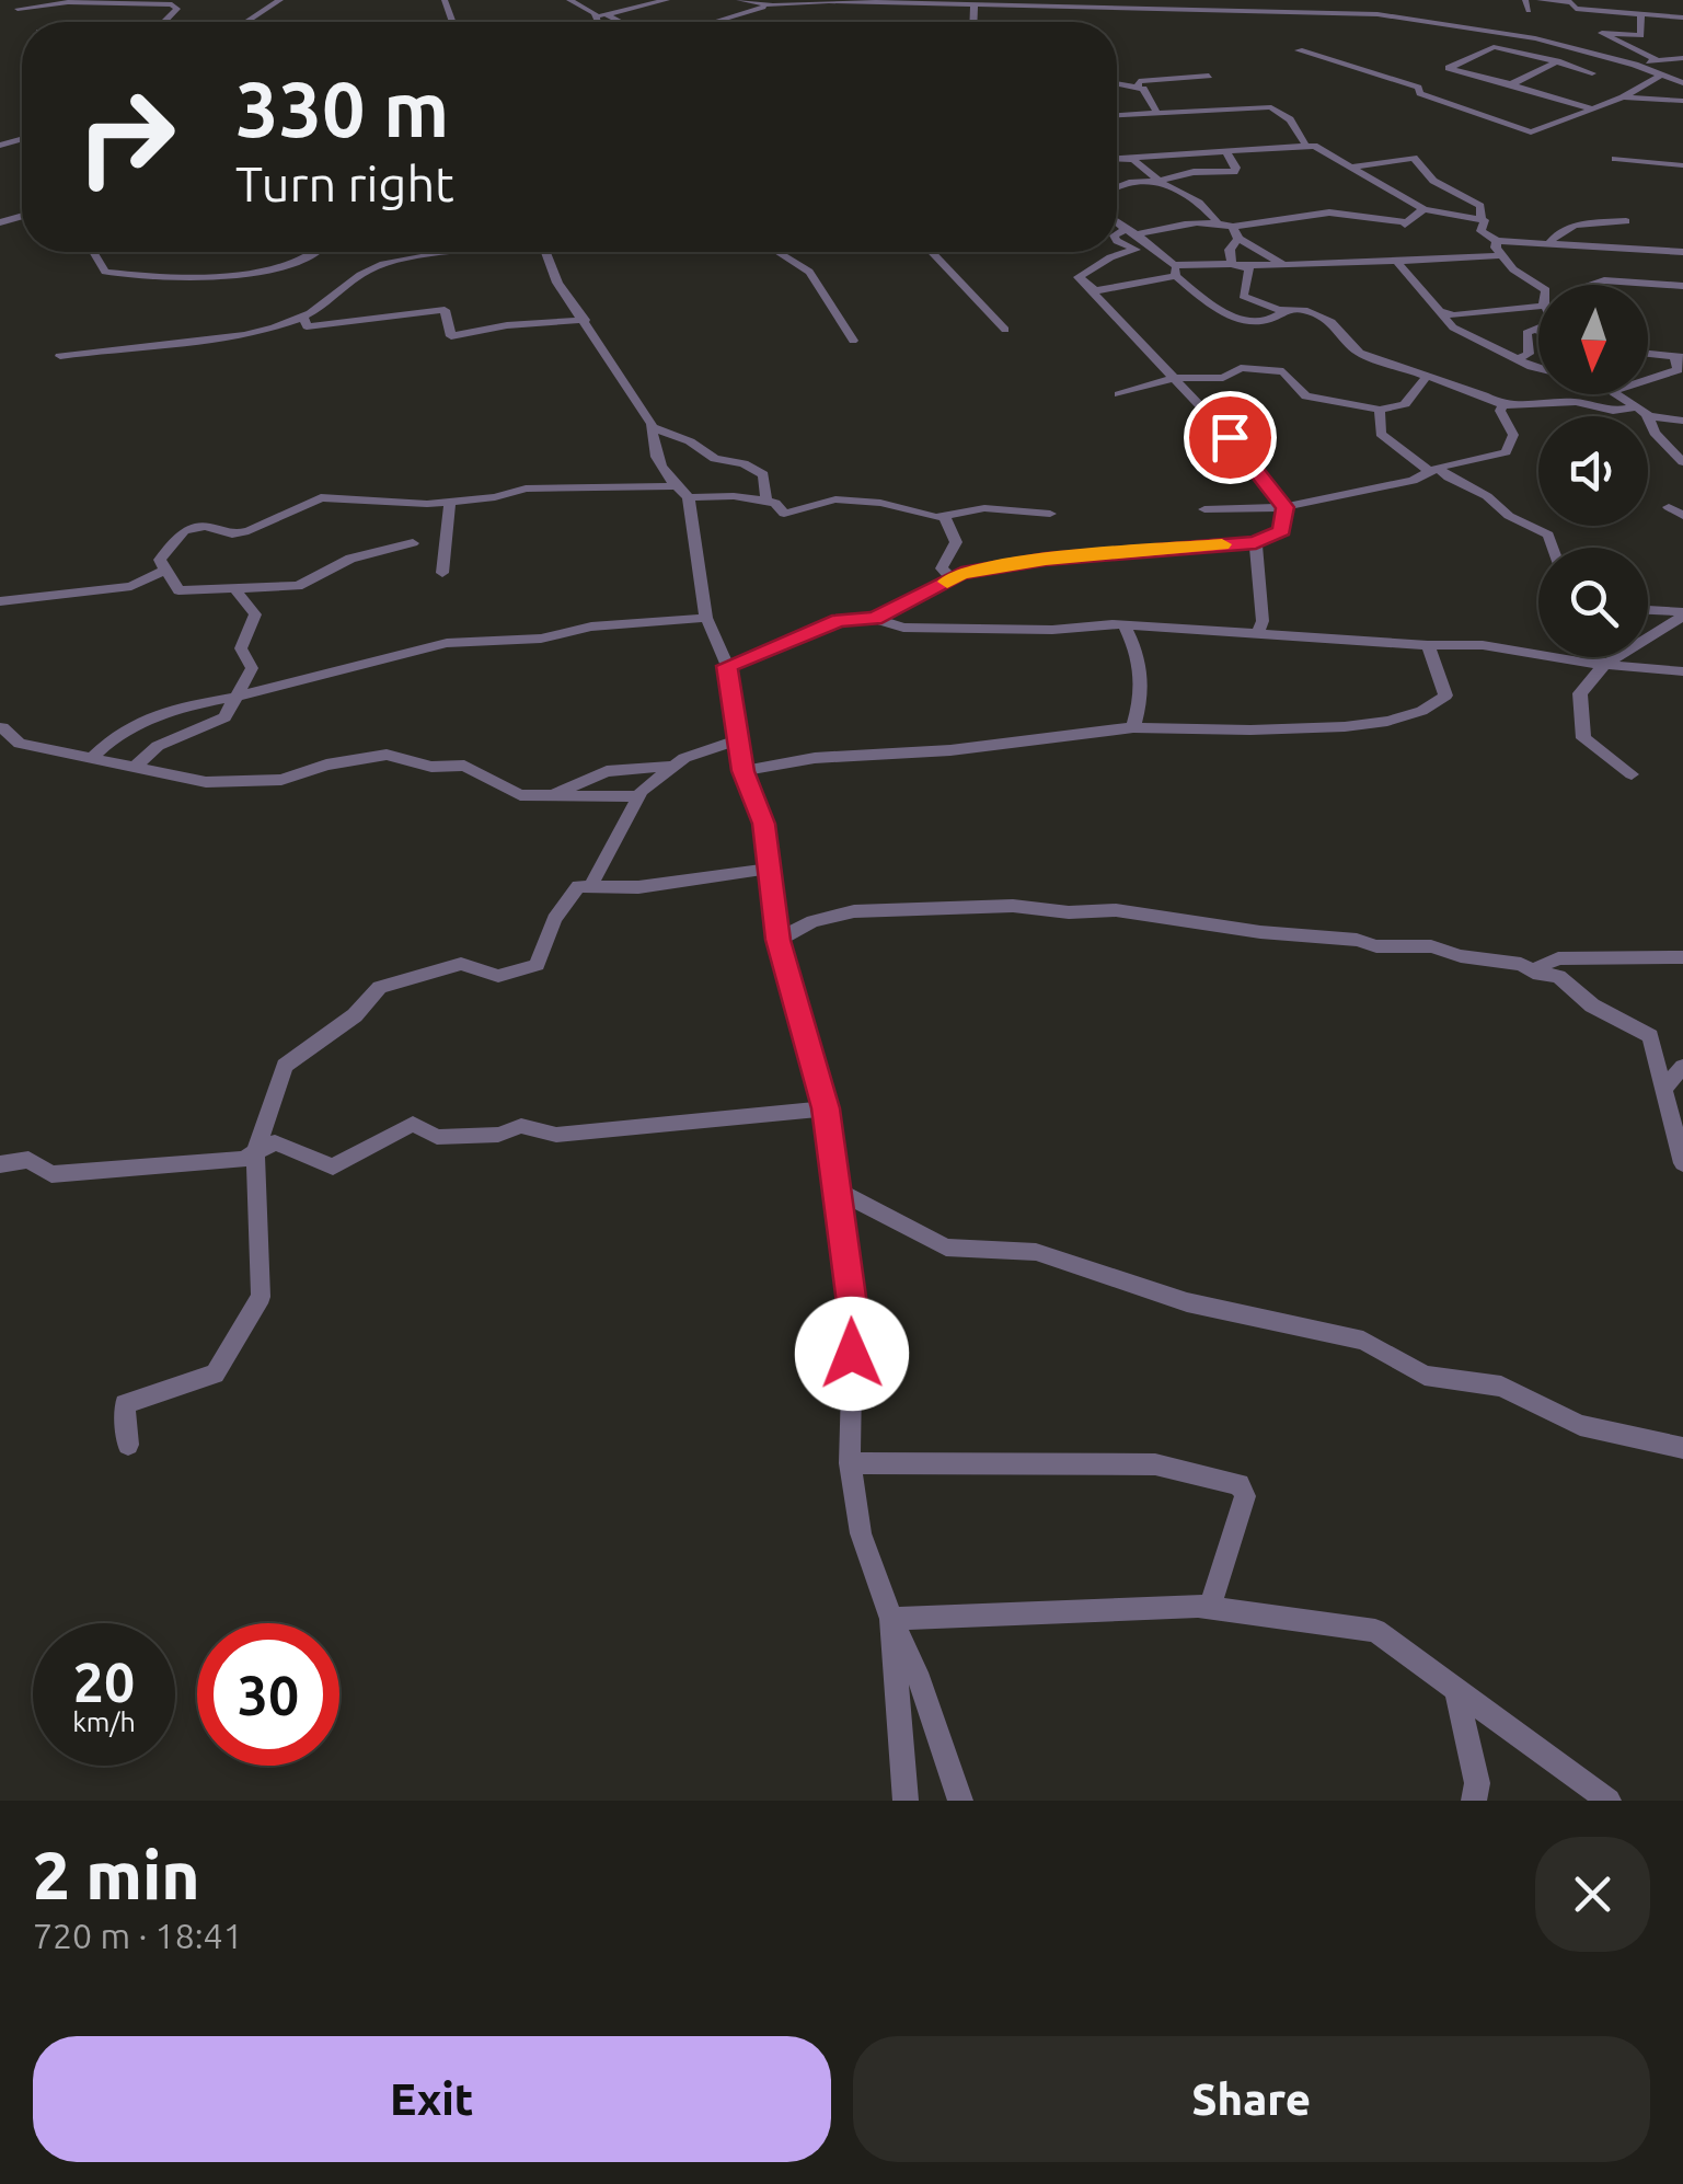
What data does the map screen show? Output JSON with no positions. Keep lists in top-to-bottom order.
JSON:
{
  "north": "bottom",
  "page": {
    "turn": ["330 m", "Turn right"],
    "speed": "20 km/h",
    "limit": "30",
    "heading": ["2 min", "720 m · 18:41"],
    "buttons": ["Exit", "Share"]
  }
}
